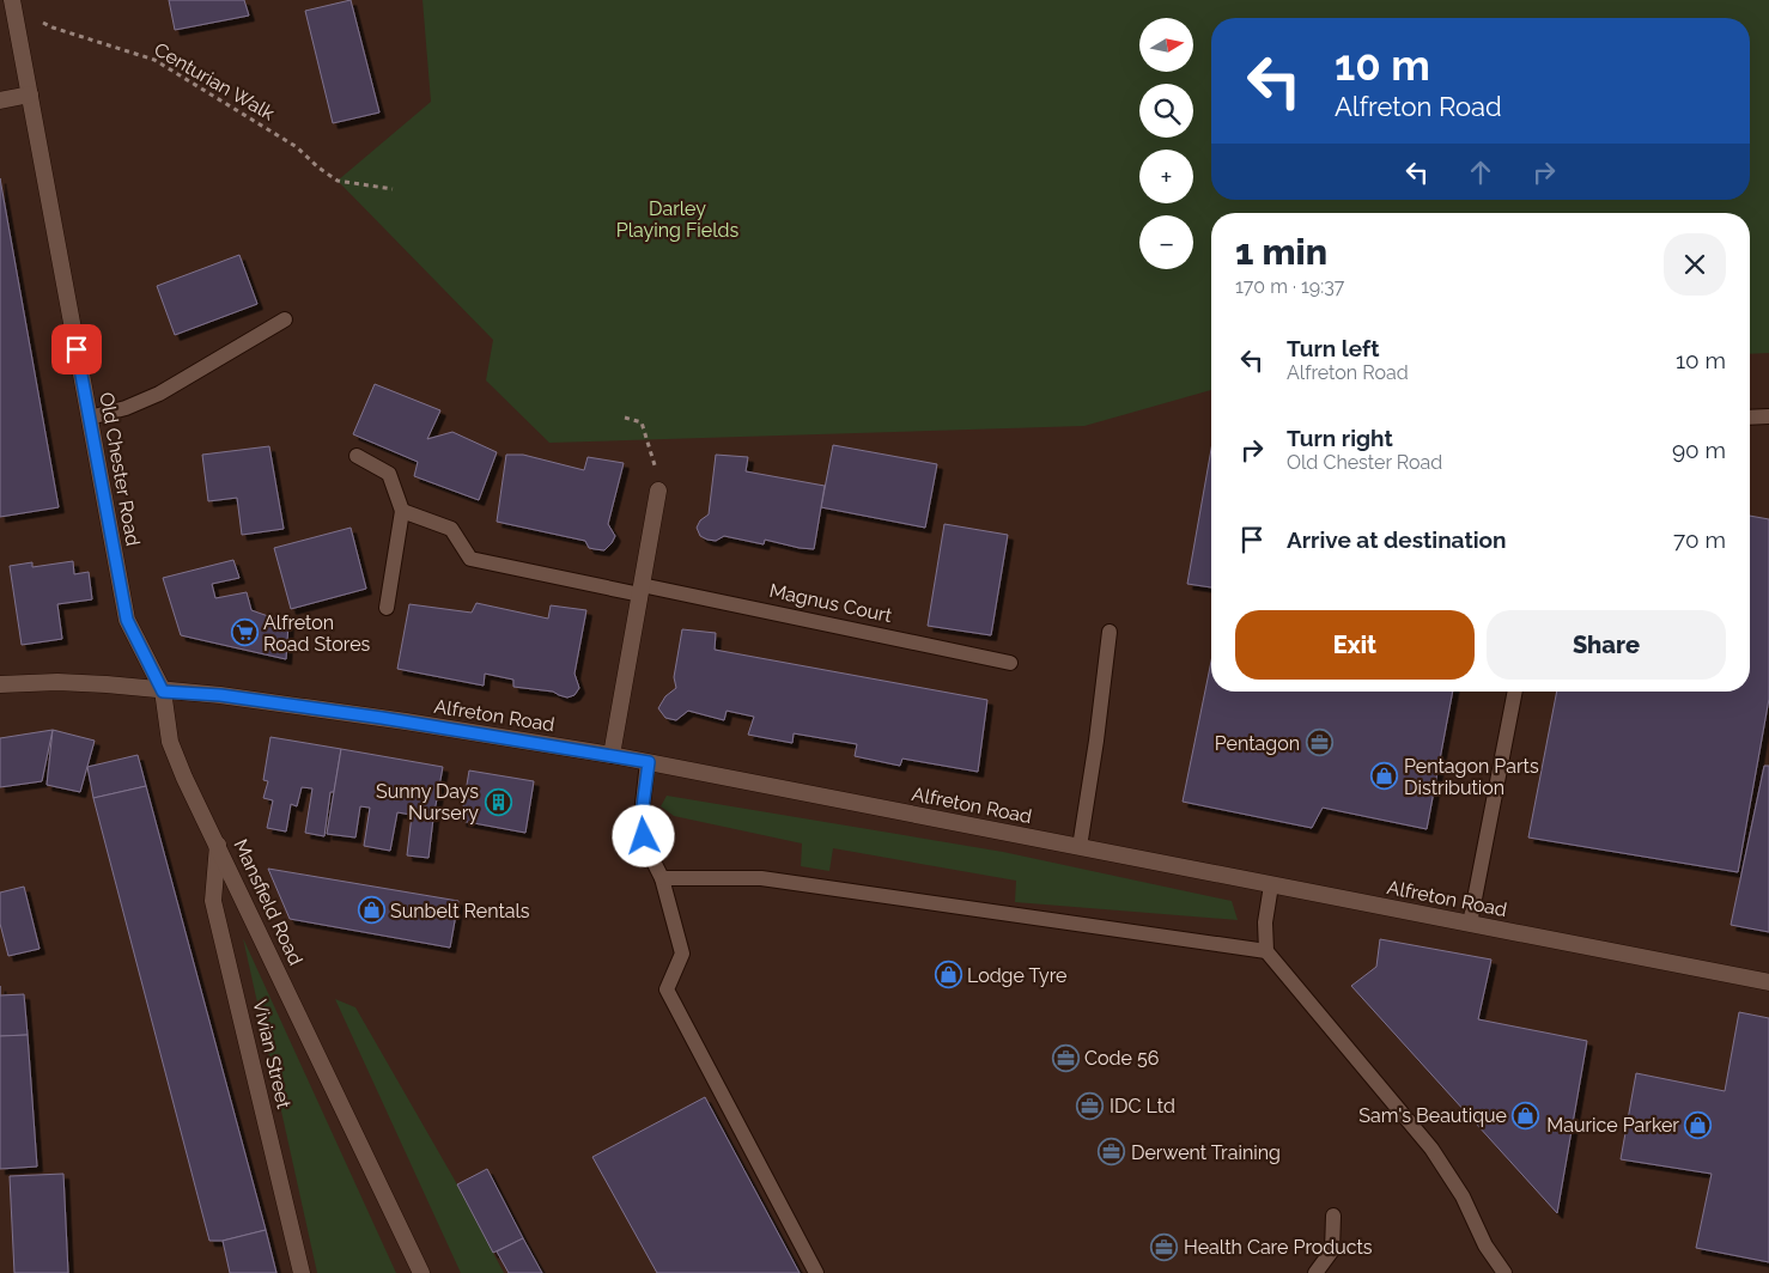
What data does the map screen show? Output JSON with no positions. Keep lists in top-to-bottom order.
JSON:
{
  "streets": {
    "street": [
      "Old Chester Road",
      "Alfreton Road",
      "Mansfield Road",
      "Vivian Street"
    ],
    "lane": ["Magnus Court"],
    "path": ["Centurian Walk"]
  },
  "crossings": [
    ["Centurian Walk", "Old Chester Road"],
    ["Old Chester Road", "Alfreton Road"],
    ["Old Chester Road", "Mansfield Road"],
    ["Alfreton Road", "Mansfield Road"],
    ["Mansfield Road", "Vivian Street"]
  ],
  "parks": ["Darley Playing Fields"],
  "places": {
    "supermarket": ["Alfreton Road Stores"],
    "office": [
      "Pentagon",
      "Code 56",
      "IDC Ltd",
      "Derwent Training",
      "Health Care Products"
    ],
    "shop": [
      "Pentagon Parts Distribution",
      "Sunbelt Rentals",
      "Lodge Tyre",
      "Sam's Beautique",
      "Maurice Parker"
    ],
    "building": ["Sunny Days Nursery"]
  },
  "north": "right",
  "page": {
    "map_buttons": ["+", "−"],
    "turn": ["10 m", "Alfreton Road"],
    "heading": ["1 min", "170 m · 19:37"],
    "list": [
      {
        "name": "Turn left",
        "note": "Alfreton Road",
        "value": "10 m"
      },
      {
        "name": "Turn right",
        "note": "Old Chester Road",
        "value": "90 m"
      },
      {
        "name": "Arrive at destination",
        "value": "70 m"
      }
    ],
    "buttons": ["Exit", "Share"]
  }
}
